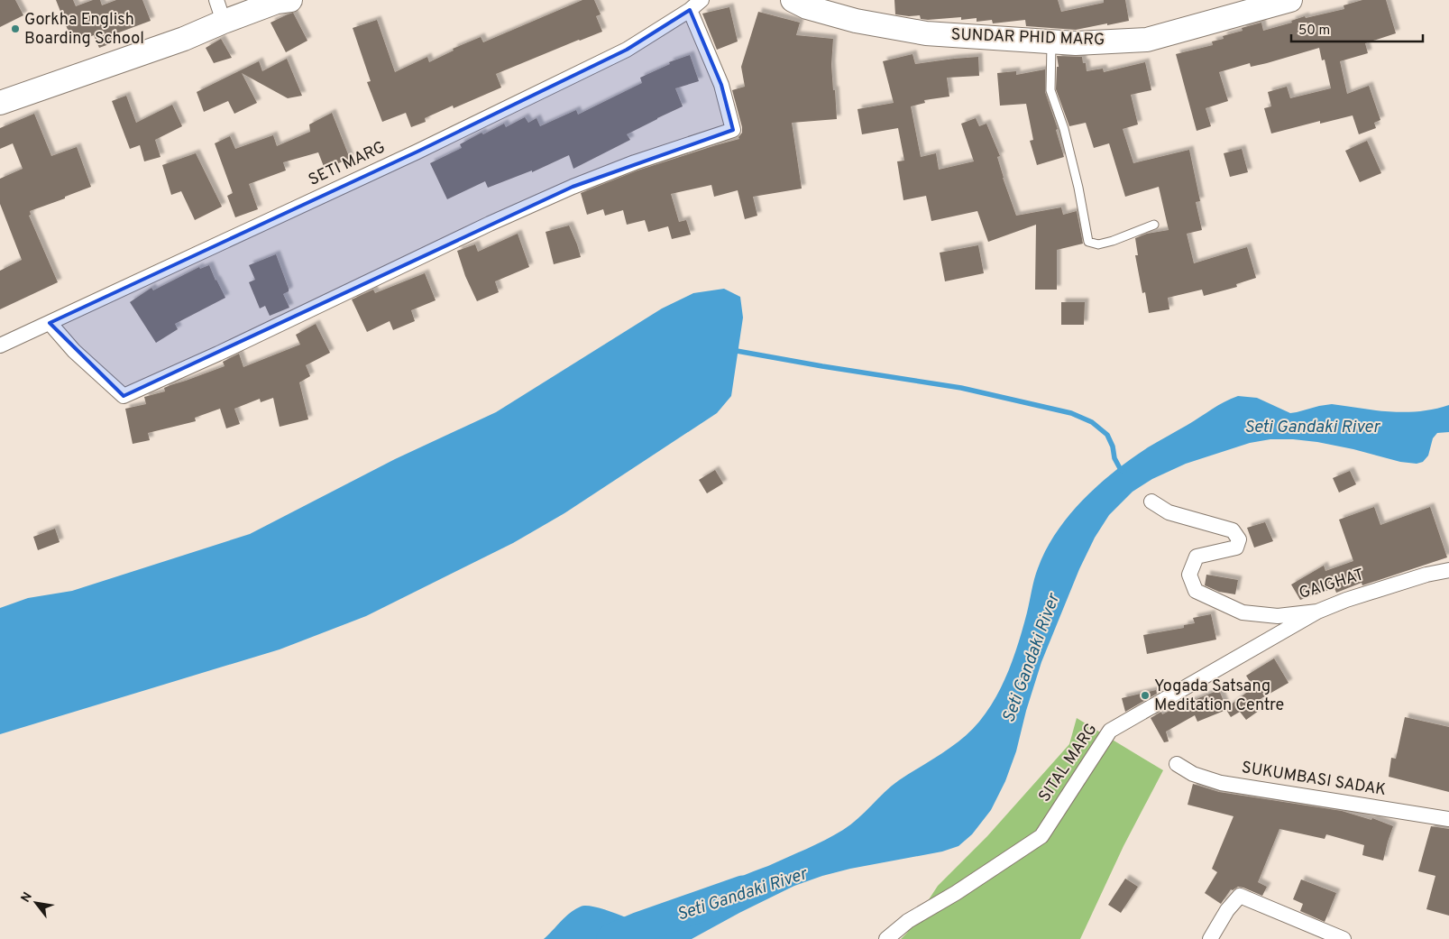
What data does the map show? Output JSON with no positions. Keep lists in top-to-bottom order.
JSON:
{
  "streets": {
    "main road": ["SUNDAR PHID MARG"],
    "street": [
      "SETI MARG",
      "GAIGHAT",
      "SITAL MARG",
      "SUKUMBASI SADAK"
    ]
  },
  "crossings": [
    ["GAIGHAT", "SITAL MARG"]
  ],
  "water": ["Seti Gandaki River"],
  "places": ["Gorkha English Boarding School", "Yogada Satsang Meditation Centre"],
  "scale_bar": "50 m",
  "north": "top left"
}
